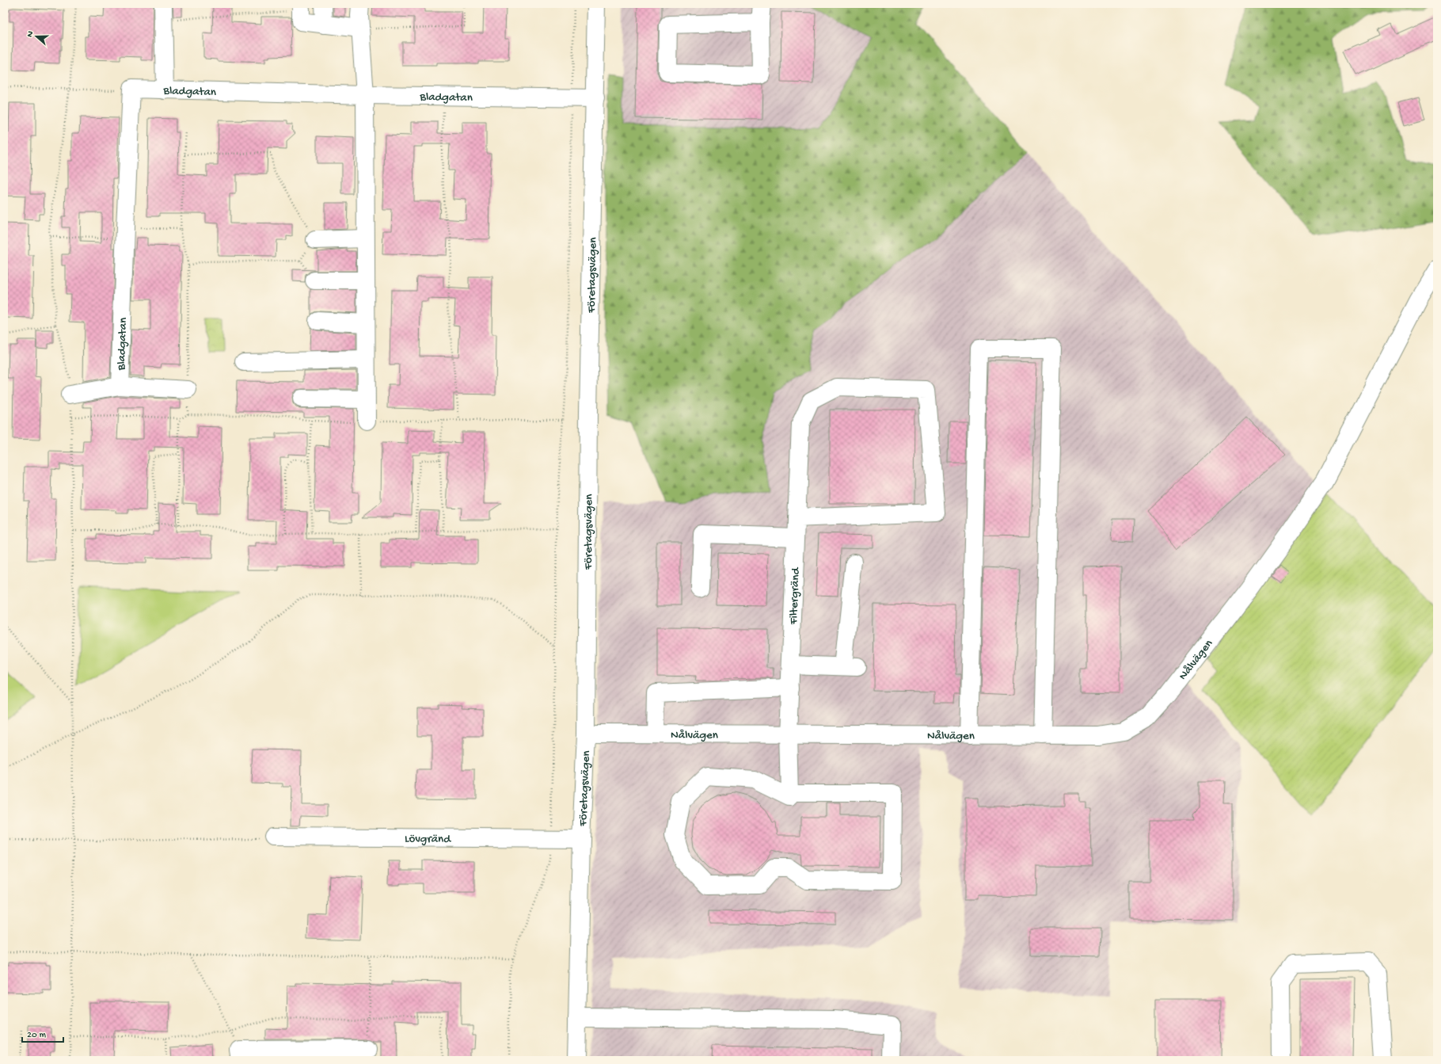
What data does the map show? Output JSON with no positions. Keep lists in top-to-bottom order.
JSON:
{
  "streets": {
    "street": [
      "Bladgatan",
      "Företagsvägen",
      "Filtergränd",
      "Nålvägen",
      "Lövgränd"
    ]
  },
  "crossings": [
    ["Bladgatan", "Företagsvägen"],
    ["Företagsvägen", "Nålvägen"],
    ["Företagsvägen", "Lövgränd"],
    ["Filtergränd", "Nålvägen"]
  ],
  "scale_bar": "20 m",
  "north": "left"
}
